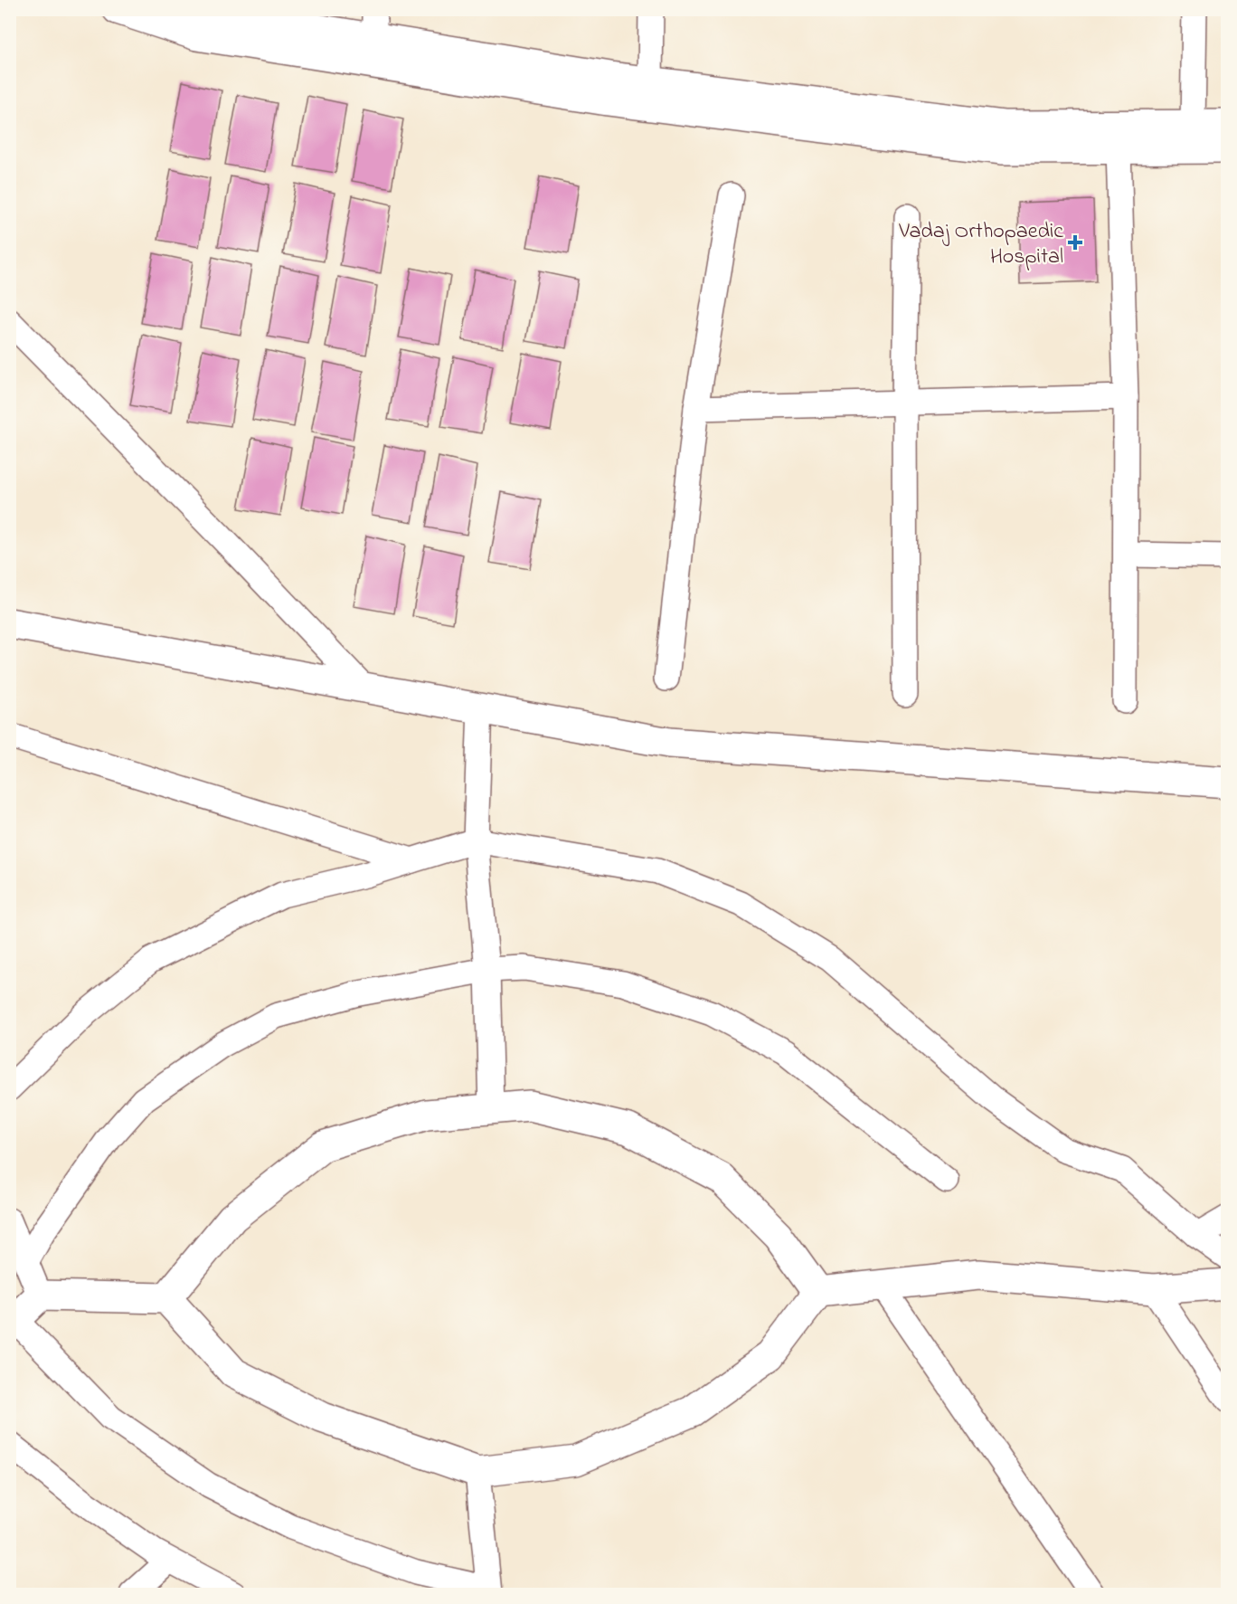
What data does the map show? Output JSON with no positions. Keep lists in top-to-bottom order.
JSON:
{
  "places": {
    "health": ["Vadaj Orthopaedic Hospital"]
  }
}
